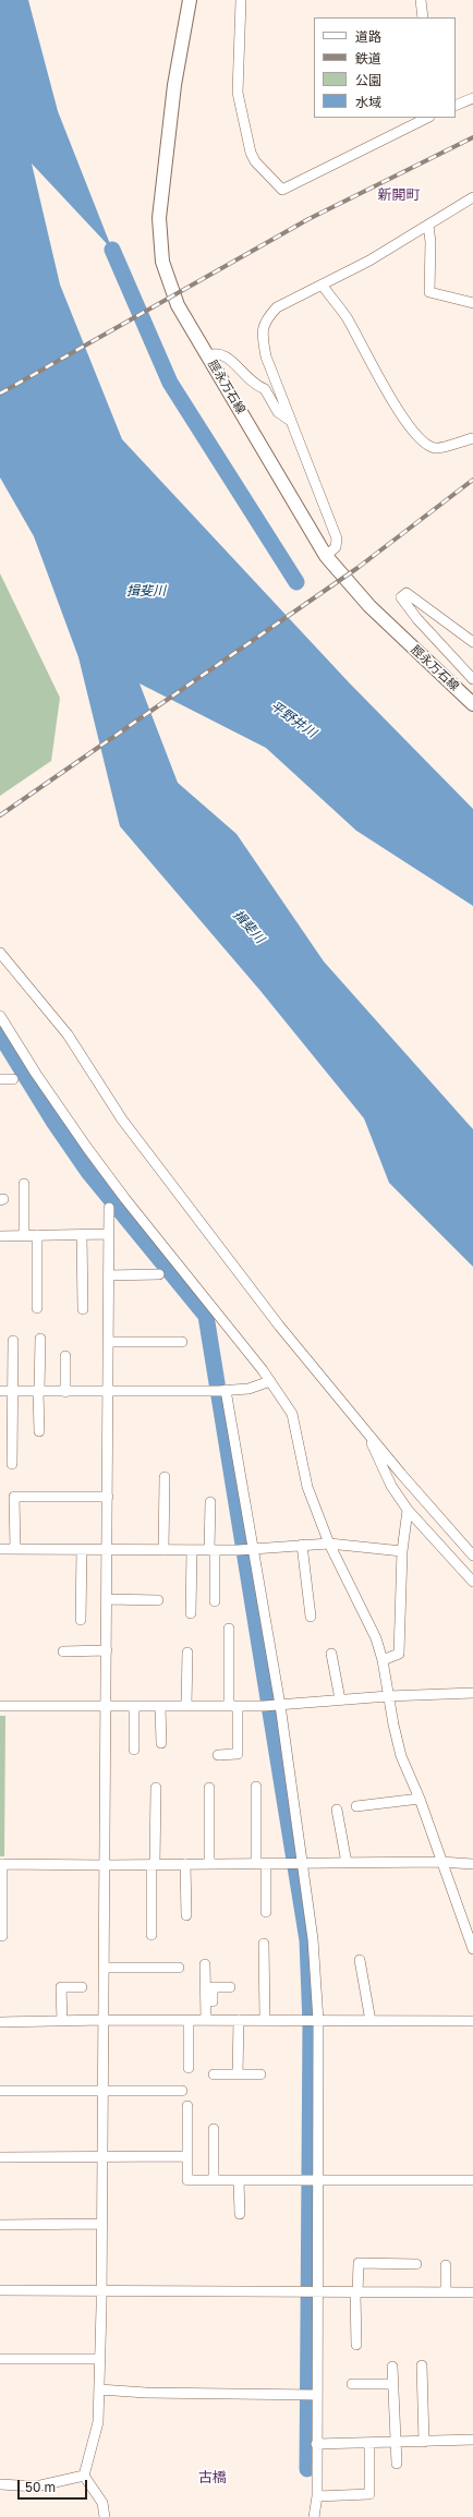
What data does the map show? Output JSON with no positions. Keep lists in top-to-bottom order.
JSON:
{
  "streets": {
    "main road": ["脛永万石線"]
  },
  "districts": ["新開町", "古橋"],
  "water": ["揖斐川", "平野井川"],
  "legend": [
    "道路",
    "鉄道",
    "公園",
    "水域"
  ],
  "scale_bar": "50 m"
}
